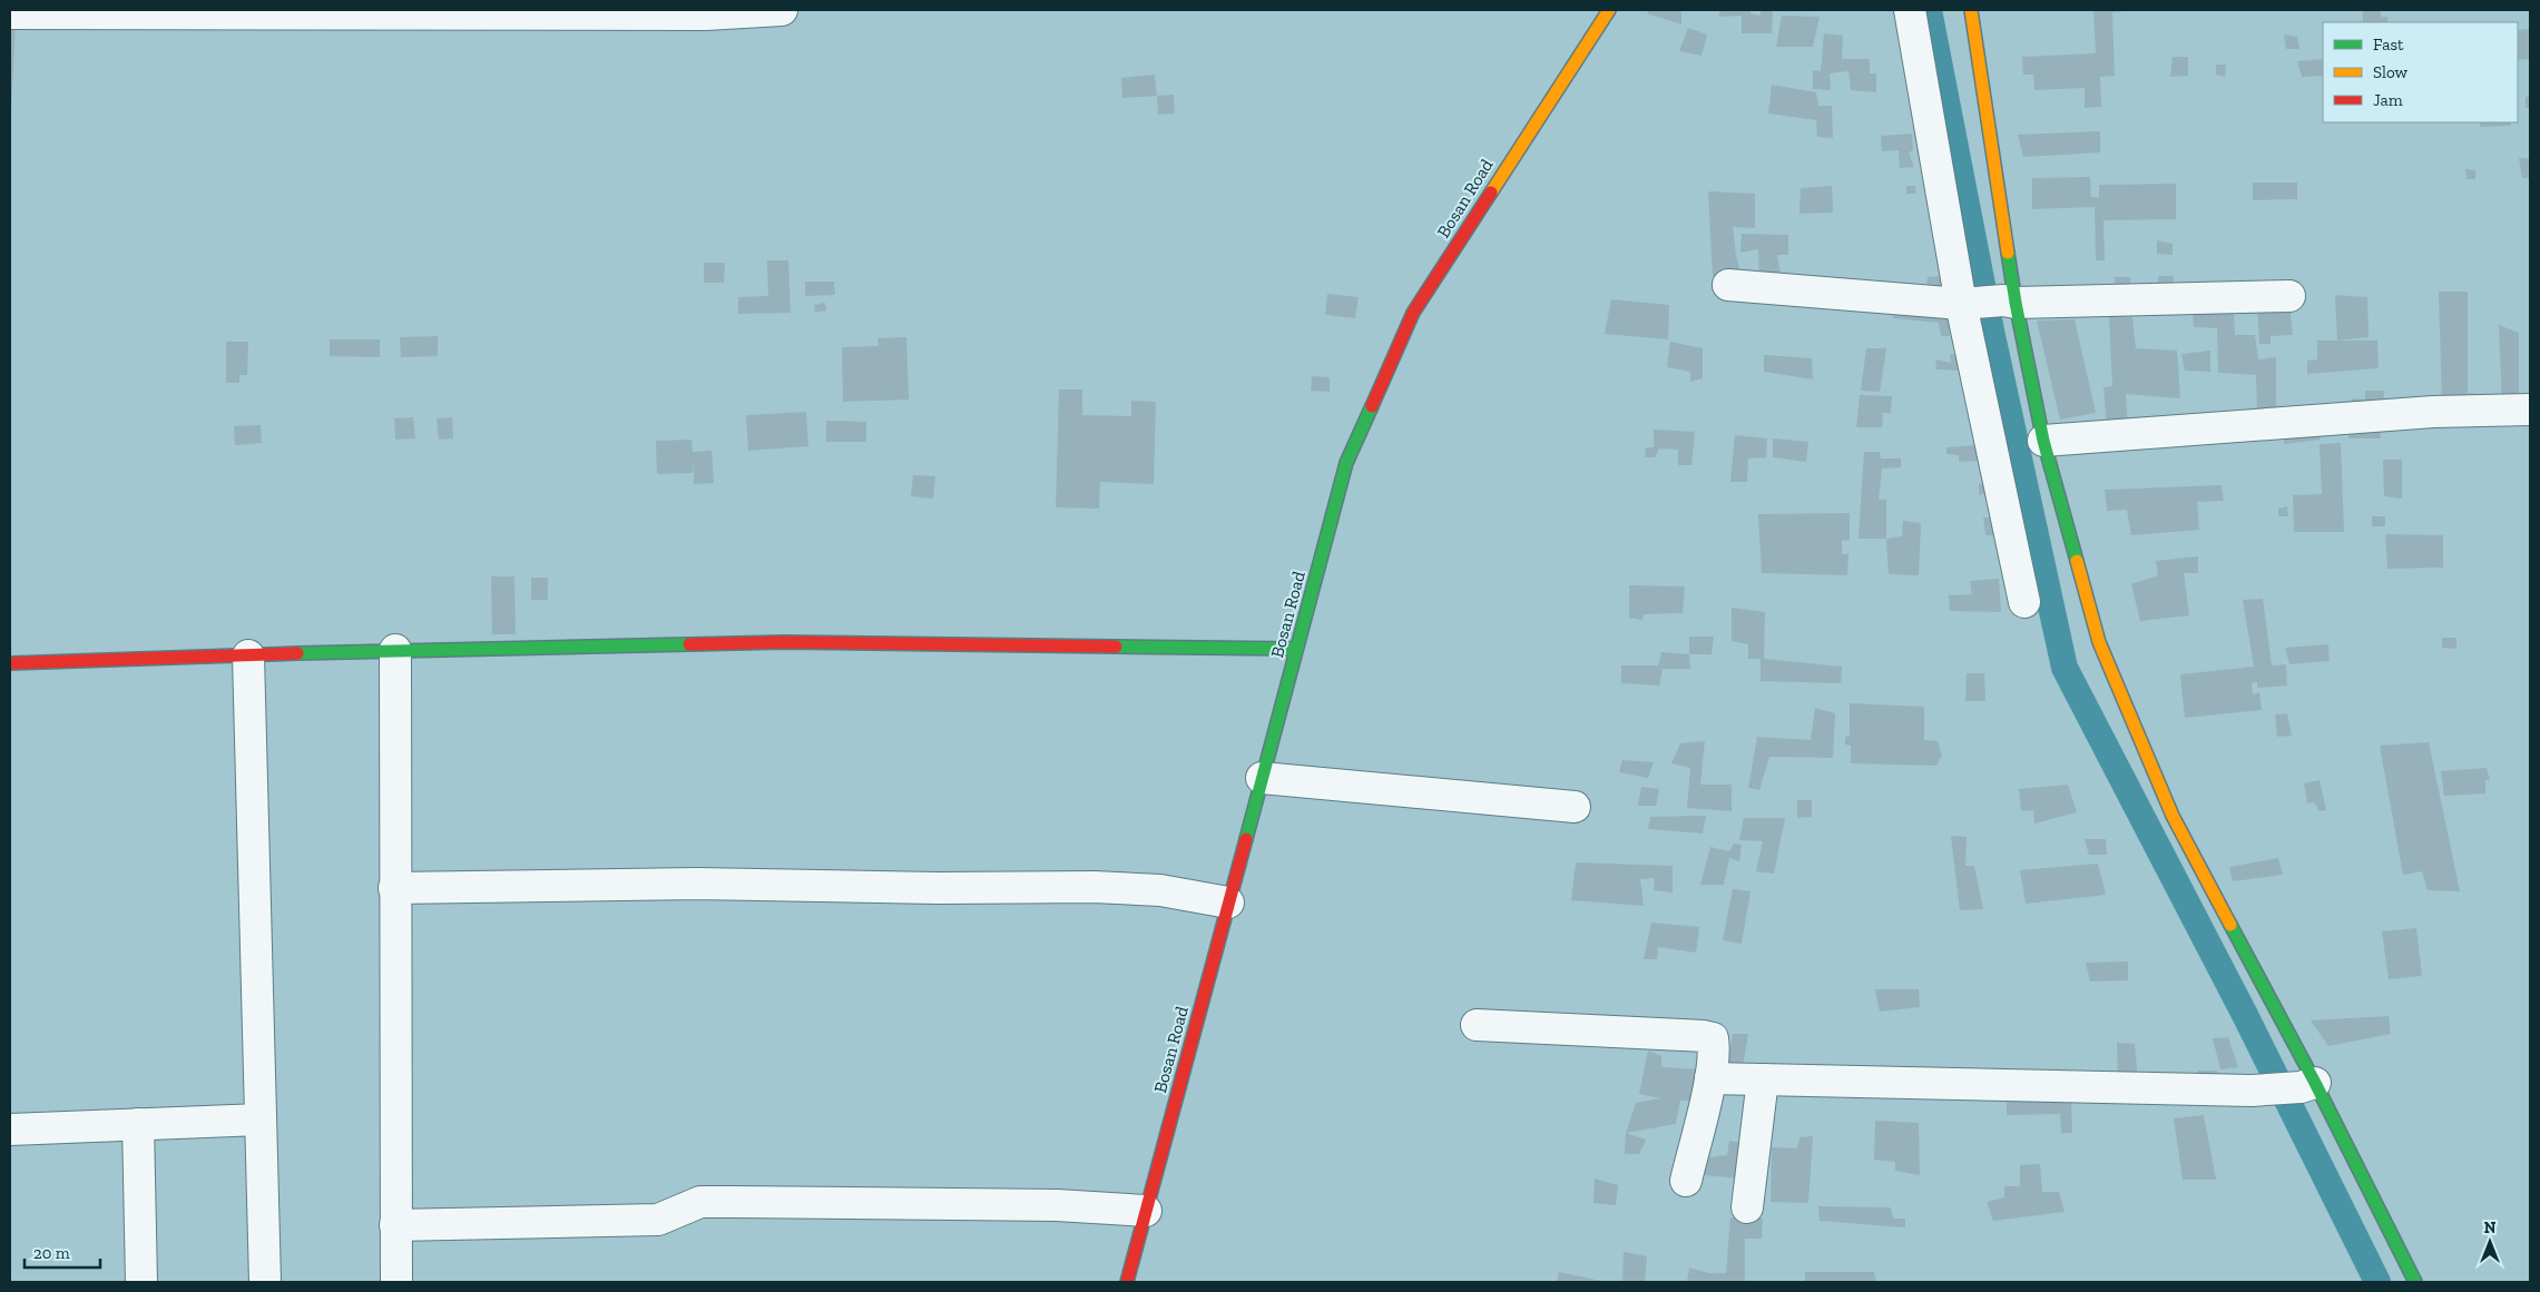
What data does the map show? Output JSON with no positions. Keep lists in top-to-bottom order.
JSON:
{
  "streets": {
    "street": ["Bosan Road"]
  },
  "legend": ["Fast", "Slow", "Jam"],
  "scale_bar": "20 m",
  "north": "top"
}
